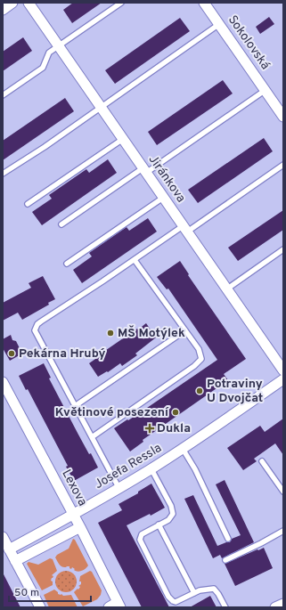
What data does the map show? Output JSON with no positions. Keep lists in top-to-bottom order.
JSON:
{
  "streets": {
    "street": [
      "Sokolovská",
      "Jiránkova",
      "Josefa Ressla",
      "Lexova"
    ]
  },
  "crossings": [
    ["Josefa Ressla", "Lexova"]
  ],
  "places": {
    "other": [
      "MŠ Motýlek",
      "Pekárna Hrubý",
      "Potraviny U Dvojčat",
      "Květinové posezení"
    ],
    "health": ["Dukla"]
  },
  "scale_bar": "50 m"
}
